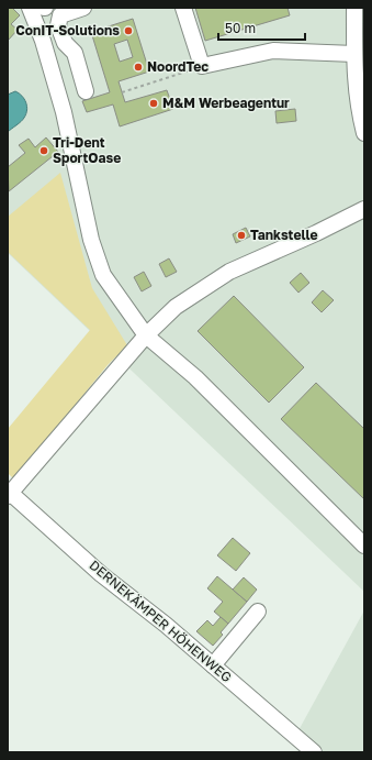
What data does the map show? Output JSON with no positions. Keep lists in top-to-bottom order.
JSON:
{
  "streets": {
    "street": ["DERNEKÄMPER HÖHENWEG"]
  },
  "places": [
    "ConIT-Solutions",
    "NoordTec",
    "M&M Werbeagentur",
    "Tri-Dent SportOase",
    "Tankstelle"
  ],
  "scale_bar": "50 m"
}
